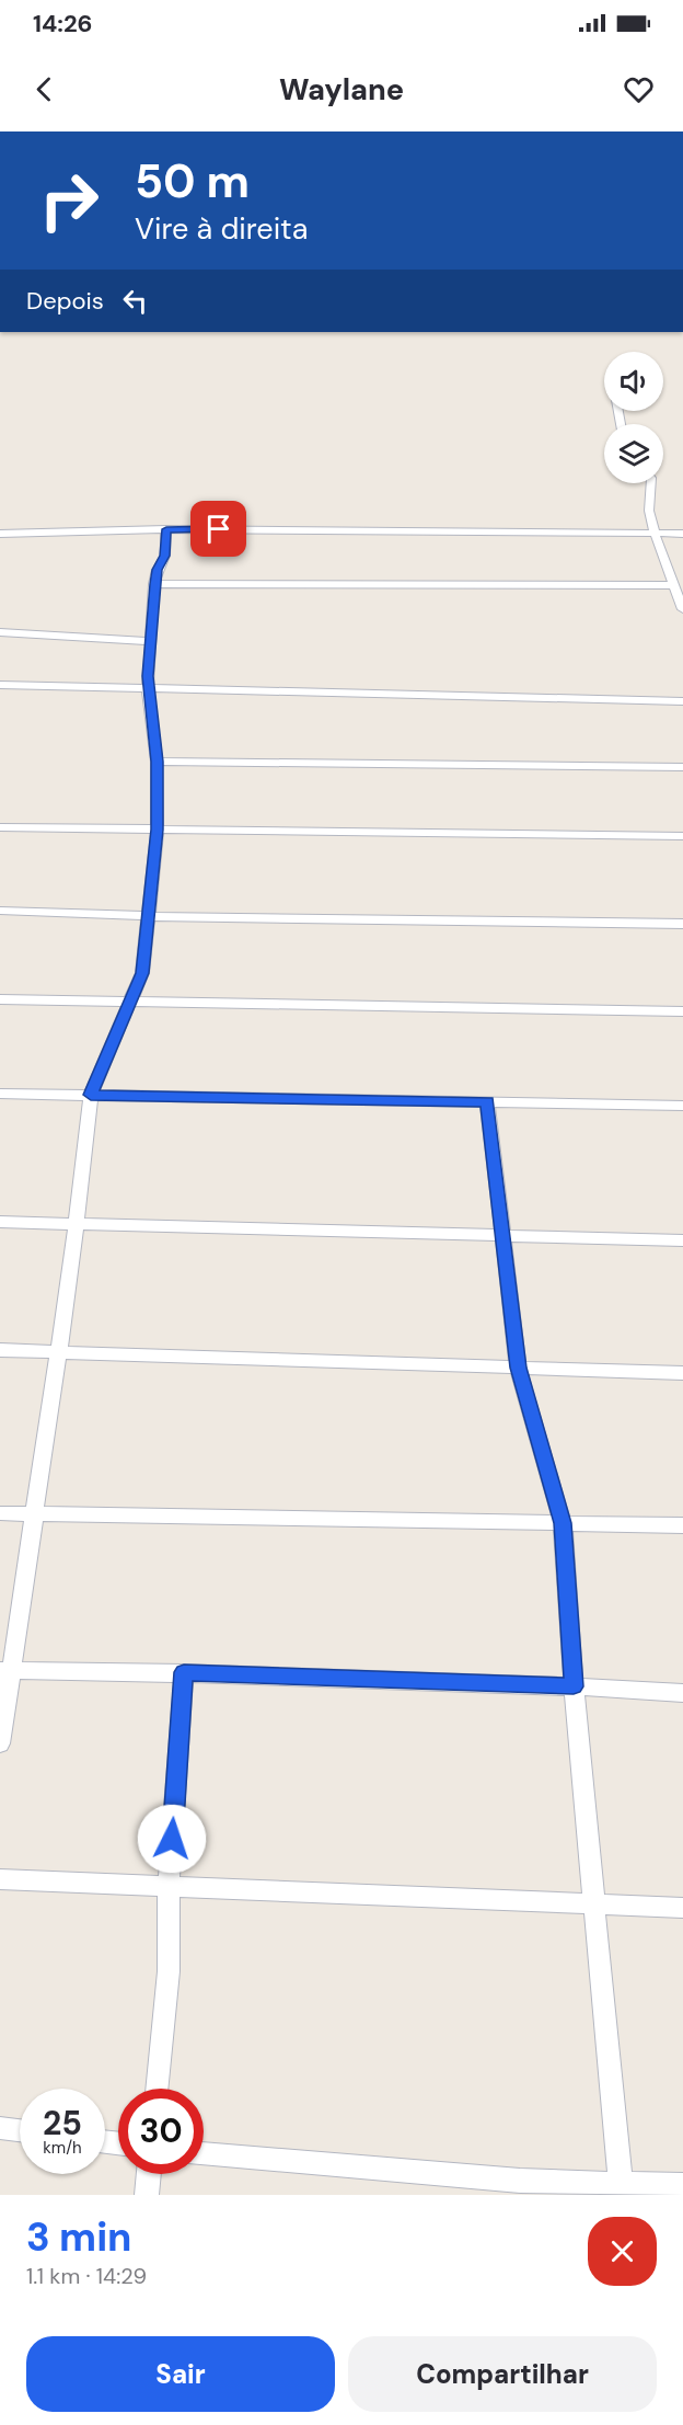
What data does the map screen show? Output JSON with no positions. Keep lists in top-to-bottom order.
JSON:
{
  "page": {
    "status": "14:26",
    "header": "Waylane",
    "turn": ["50 m", "Vire à direita"],
    "then": "Depois",
    "speed": "25 km/h",
    "limit": "30",
    "heading": ["3 min", "1.1 km · 14:29"],
    "buttons": ["Sair", "Compartilhar"]
  }
}
